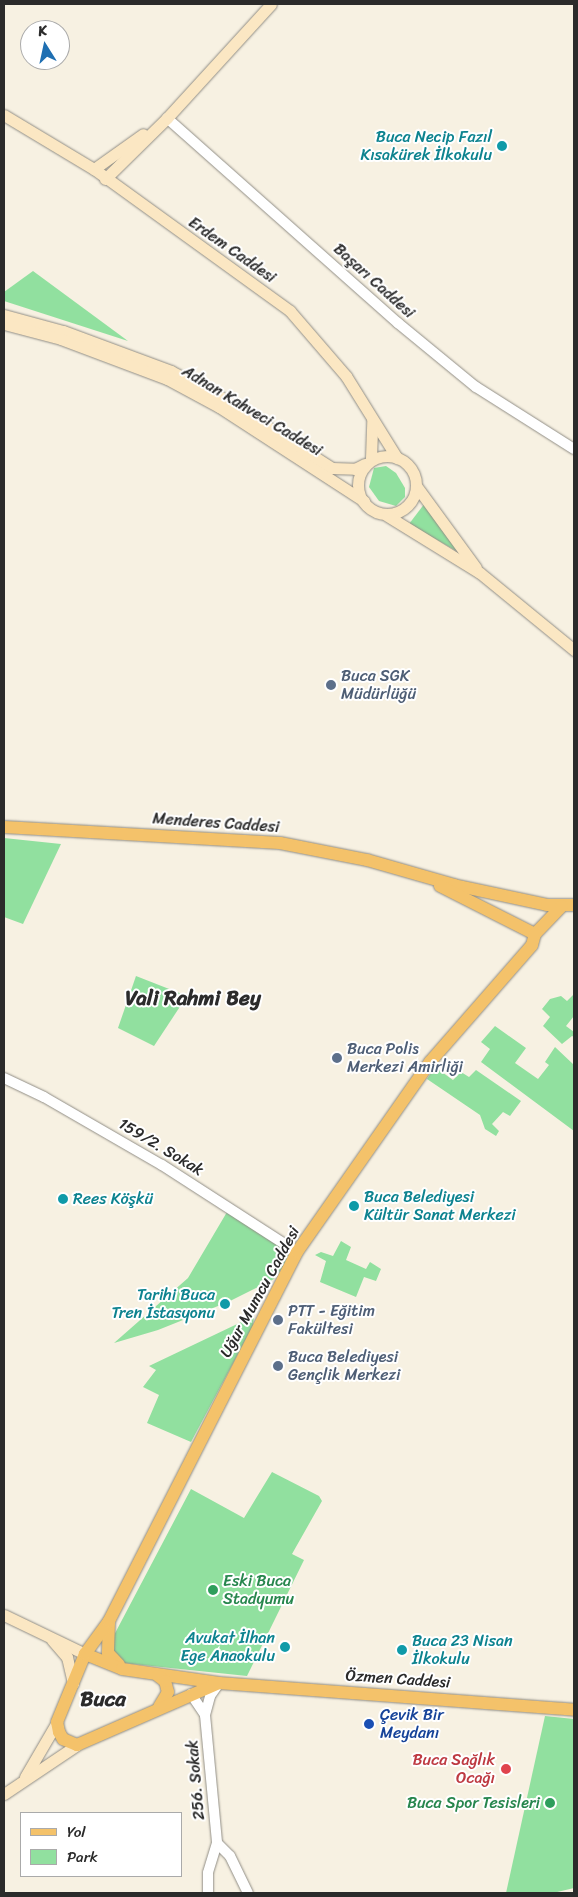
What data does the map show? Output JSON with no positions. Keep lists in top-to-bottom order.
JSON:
{
  "streets": {
    "main road": [
      "Erdem Caddesi",
      "Adnan Kahveci Caddesi",
      "Menderes Caddesi",
      "Uğur Mumcu Caddesi",
      "Özmen Caddesi"
    ],
    "street": ["Başarı Caddesi", "159/2. Sokak", "256. Sokak"]
  },
  "crossings": [
    ["Erdem Caddesi", "Adnan Kahveci Caddesi"],
    ["Menderes Caddesi", "Uğur Mumcu Caddesi"],
    ["159/2. Sokak", "Uğur Mumcu Caddesi"],
    ["Uğur Mumcu Caddesi", "Özmen Caddesi"],
    ["Uğur Mumcu Caddesi", "256. Sokak"],
    ["Özmen Caddesi", "256. Sokak"]
  ],
  "districts": ["Vali Rahmi Bey", "Buca"],
  "places": [
    "Buca Necip Fazıl Kısakürek İlkokulu",
    "Buca SGK Müdürlüğü",
    "Buca Polis Merkezi Amirliği",
    "Rees Köşkü",
    "Buca Belediyesi Kültür Sanat Merkezi",
    "Tarihi Buca Tren İstasyonu",
    "PTT - Eğitim Fakültesi",
    "Buca Belediyesi Gençlik Merkezi",
    "Eski Buca Stadyumu",
    "Avukat İlhan Ege Anaokulu",
    "Buca 23 Nisan İlkokulu",
    "Çevik Bir Meydanı",
    "Buca Sağlık Ocağı",
    "Buca Spor Tesisleri"
  ],
  "legend": ["Yol", "Park"],
  "north": "top"
}
